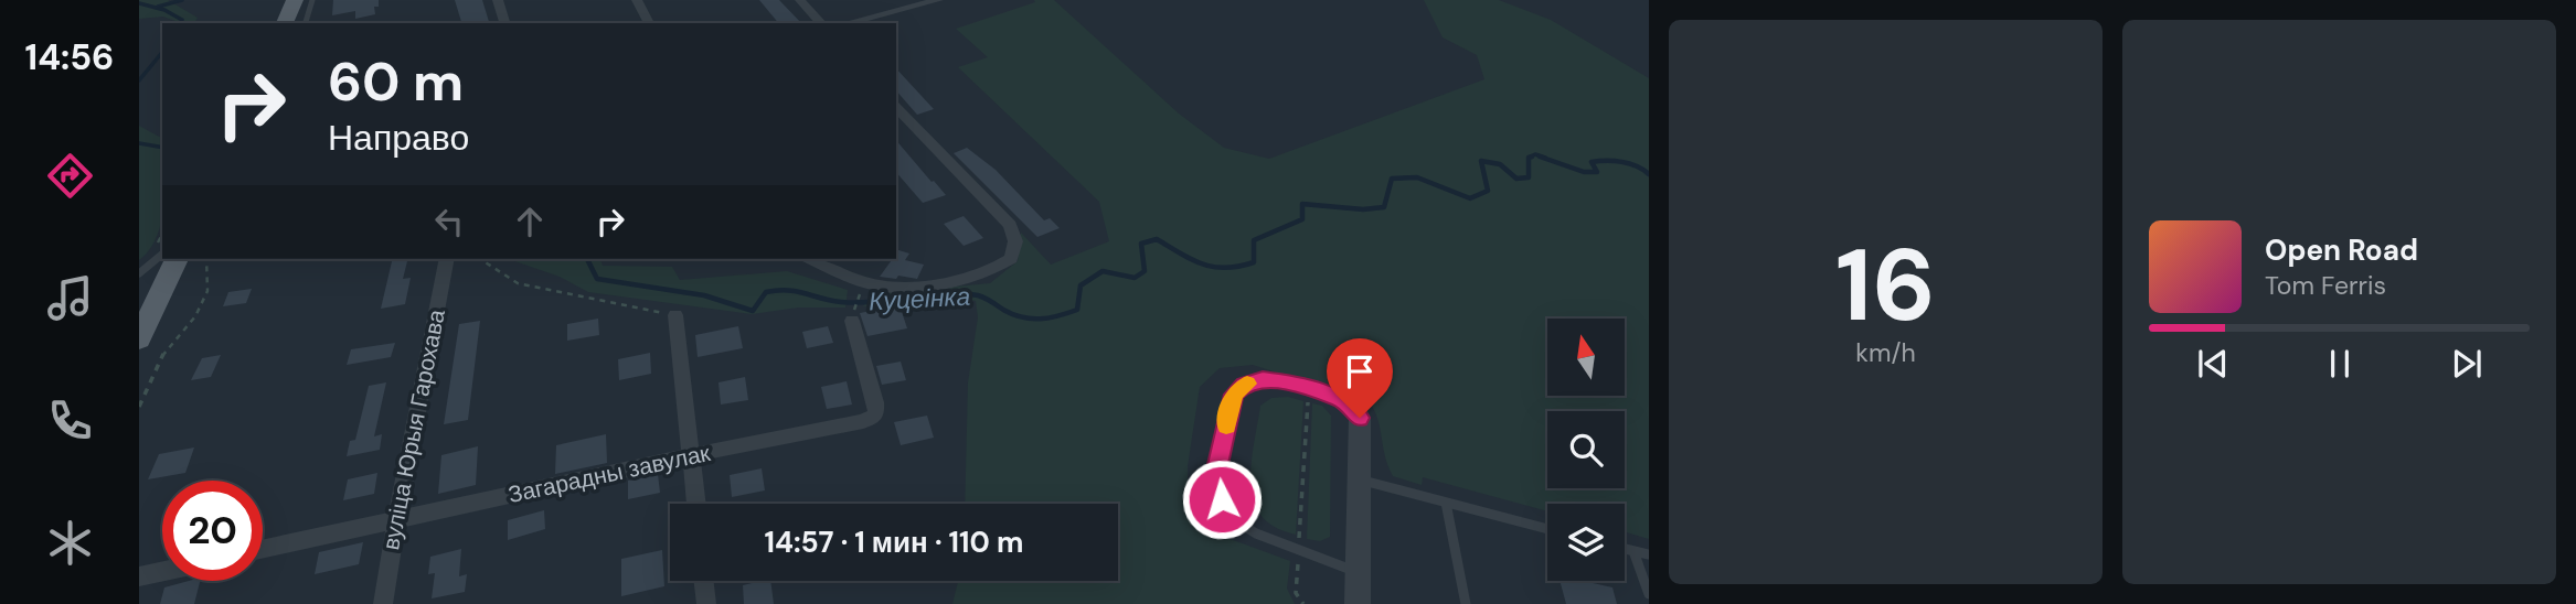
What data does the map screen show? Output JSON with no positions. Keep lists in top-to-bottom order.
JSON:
{
  "streets": {
    "street": ["вуліца Юрыя Гарохава", "Загарадны завулак"]
  },
  "crossings": [
    ["вуліца Юрыя Гарохава", "Загарадны завулак"]
  ],
  "water": ["Куцеінка"],
  "north": "top",
  "page": {
    "tabs": "14:56",
    "tile": ["16", "km/h"],
    "turn": ["60 m", "Направо"],
    "song": ["Open Road", "Tom Ferris"],
    "limit": "20",
    "trip": "14:57 · 1 мин · 110 m"
  }
}
